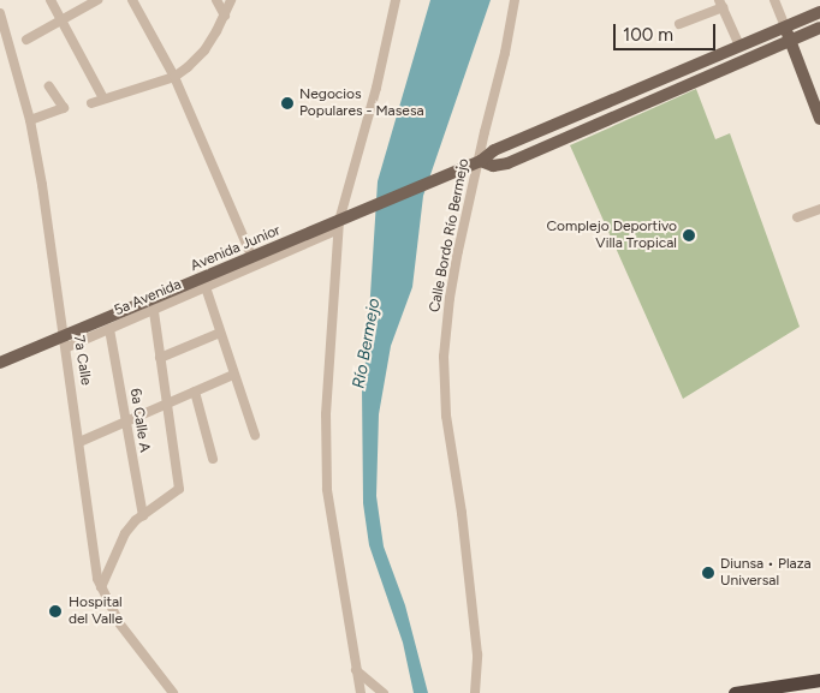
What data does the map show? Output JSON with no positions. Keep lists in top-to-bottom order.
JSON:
{
  "streets": {
    "main road": ["Avenida Junior"],
    "street": [
      "Calle Bordo Río Bermejo",
      "5a Avenida",
      "7a Calle",
      "6a Calle A"
    ]
  },
  "crossings": [
    ["Calle Bordo Río Bermejo", "Avenida Junior"],
    ["Avenida Junior", "5a Avenida"],
    ["Avenida Junior", "7a Calle"],
    ["5a Avenida", "7a Calle"],
    ["5a Avenida", "6a Calle A"]
  ],
  "water": ["Río Bermejo"],
  "places": [
    "Negocios Populares - Masesa",
    "Complejo Deportivo Villa Tropical",
    "Diunsa • Plaza Universal",
    "Hospital del Valle"
  ],
  "scale_bar": "100 m"
}
